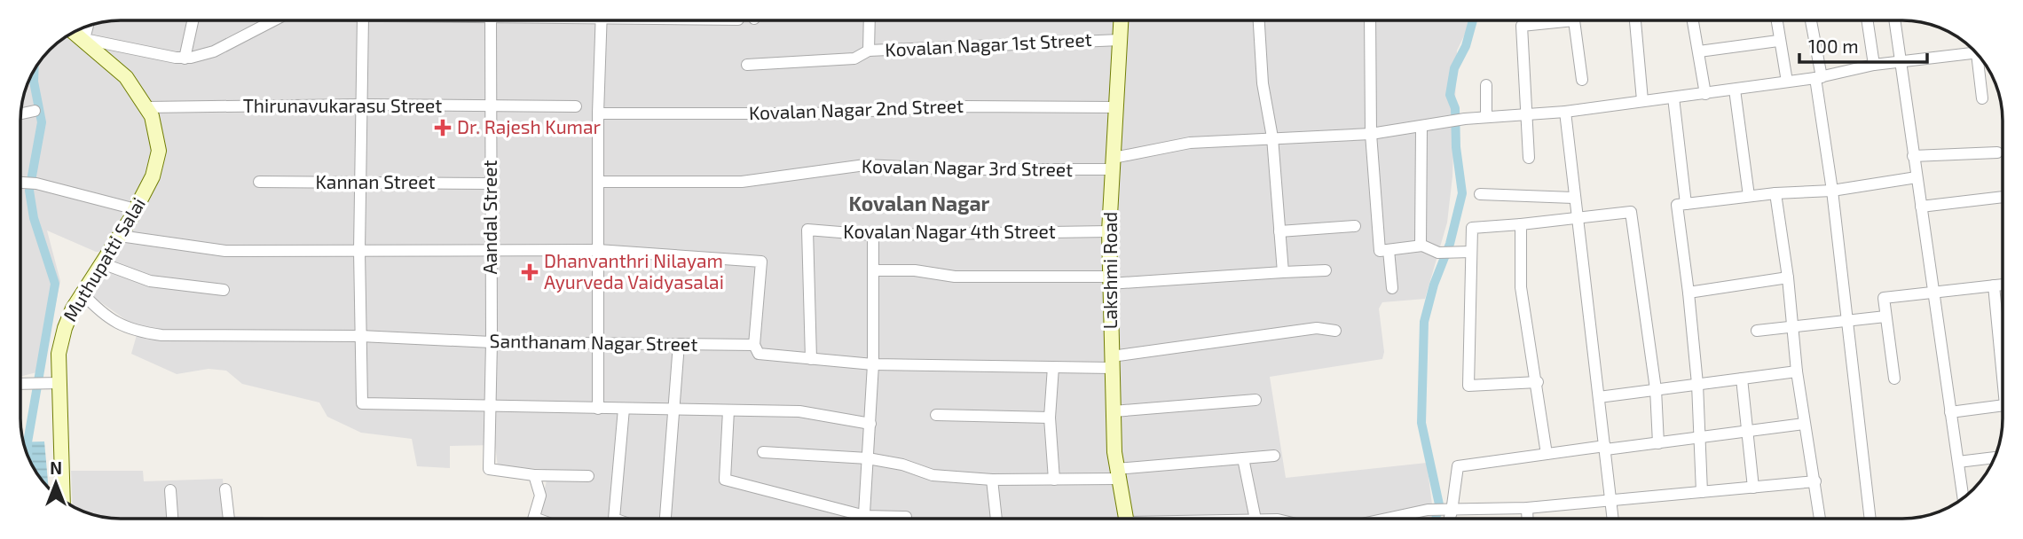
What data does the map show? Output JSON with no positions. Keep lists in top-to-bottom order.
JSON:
{
  "streets": {
    "street": [
      "Kovalan Nagar 1st Street",
      "Thirunavukarasu Street",
      "Kovalan Nagar 2nd Street",
      "Kovalan Nagar 3rd Street",
      "Kannan Street",
      "Aandal Street",
      "Kovalan Nagar 4th Street",
      "Muthupatti Salai",
      "Lakshmi Road",
      "Santhanam Nagar Street"
    ]
  },
  "crossings": [
    ["Kovalan Nagar 1st Street", "Lakshmi Road"],
    ["Thirunavukarasu Street", "Aandal Street"],
    ["Thirunavukarasu Street", "Muthupatti Salai"],
    ["Kovalan Nagar 2nd Street", "Lakshmi Road"],
    ["Kovalan Nagar 3rd Street", "Lakshmi Road"],
    ["Kannan Street", "Aandal Street"],
    ["Aandal Street", "Santhanam Nagar Street"],
    ["Kovalan Nagar 4th Street", "Lakshmi Road"],
    ["Kovalan Nagar 4th Street", "Santhanam Nagar Street"],
    ["Muthupatti Salai", "Santhanam Nagar Street"],
    ["Lakshmi Road", "Santhanam Nagar Street"]
  ],
  "districts": ["Kovalan Nagar"],
  "places": {
    "health": ["Dr. Rajesh Kumar", "Dhanvanthri Nilayam Ayurveda Vaidyasalai"]
  },
  "scale_bar": "100 m",
  "north": "top"
}
